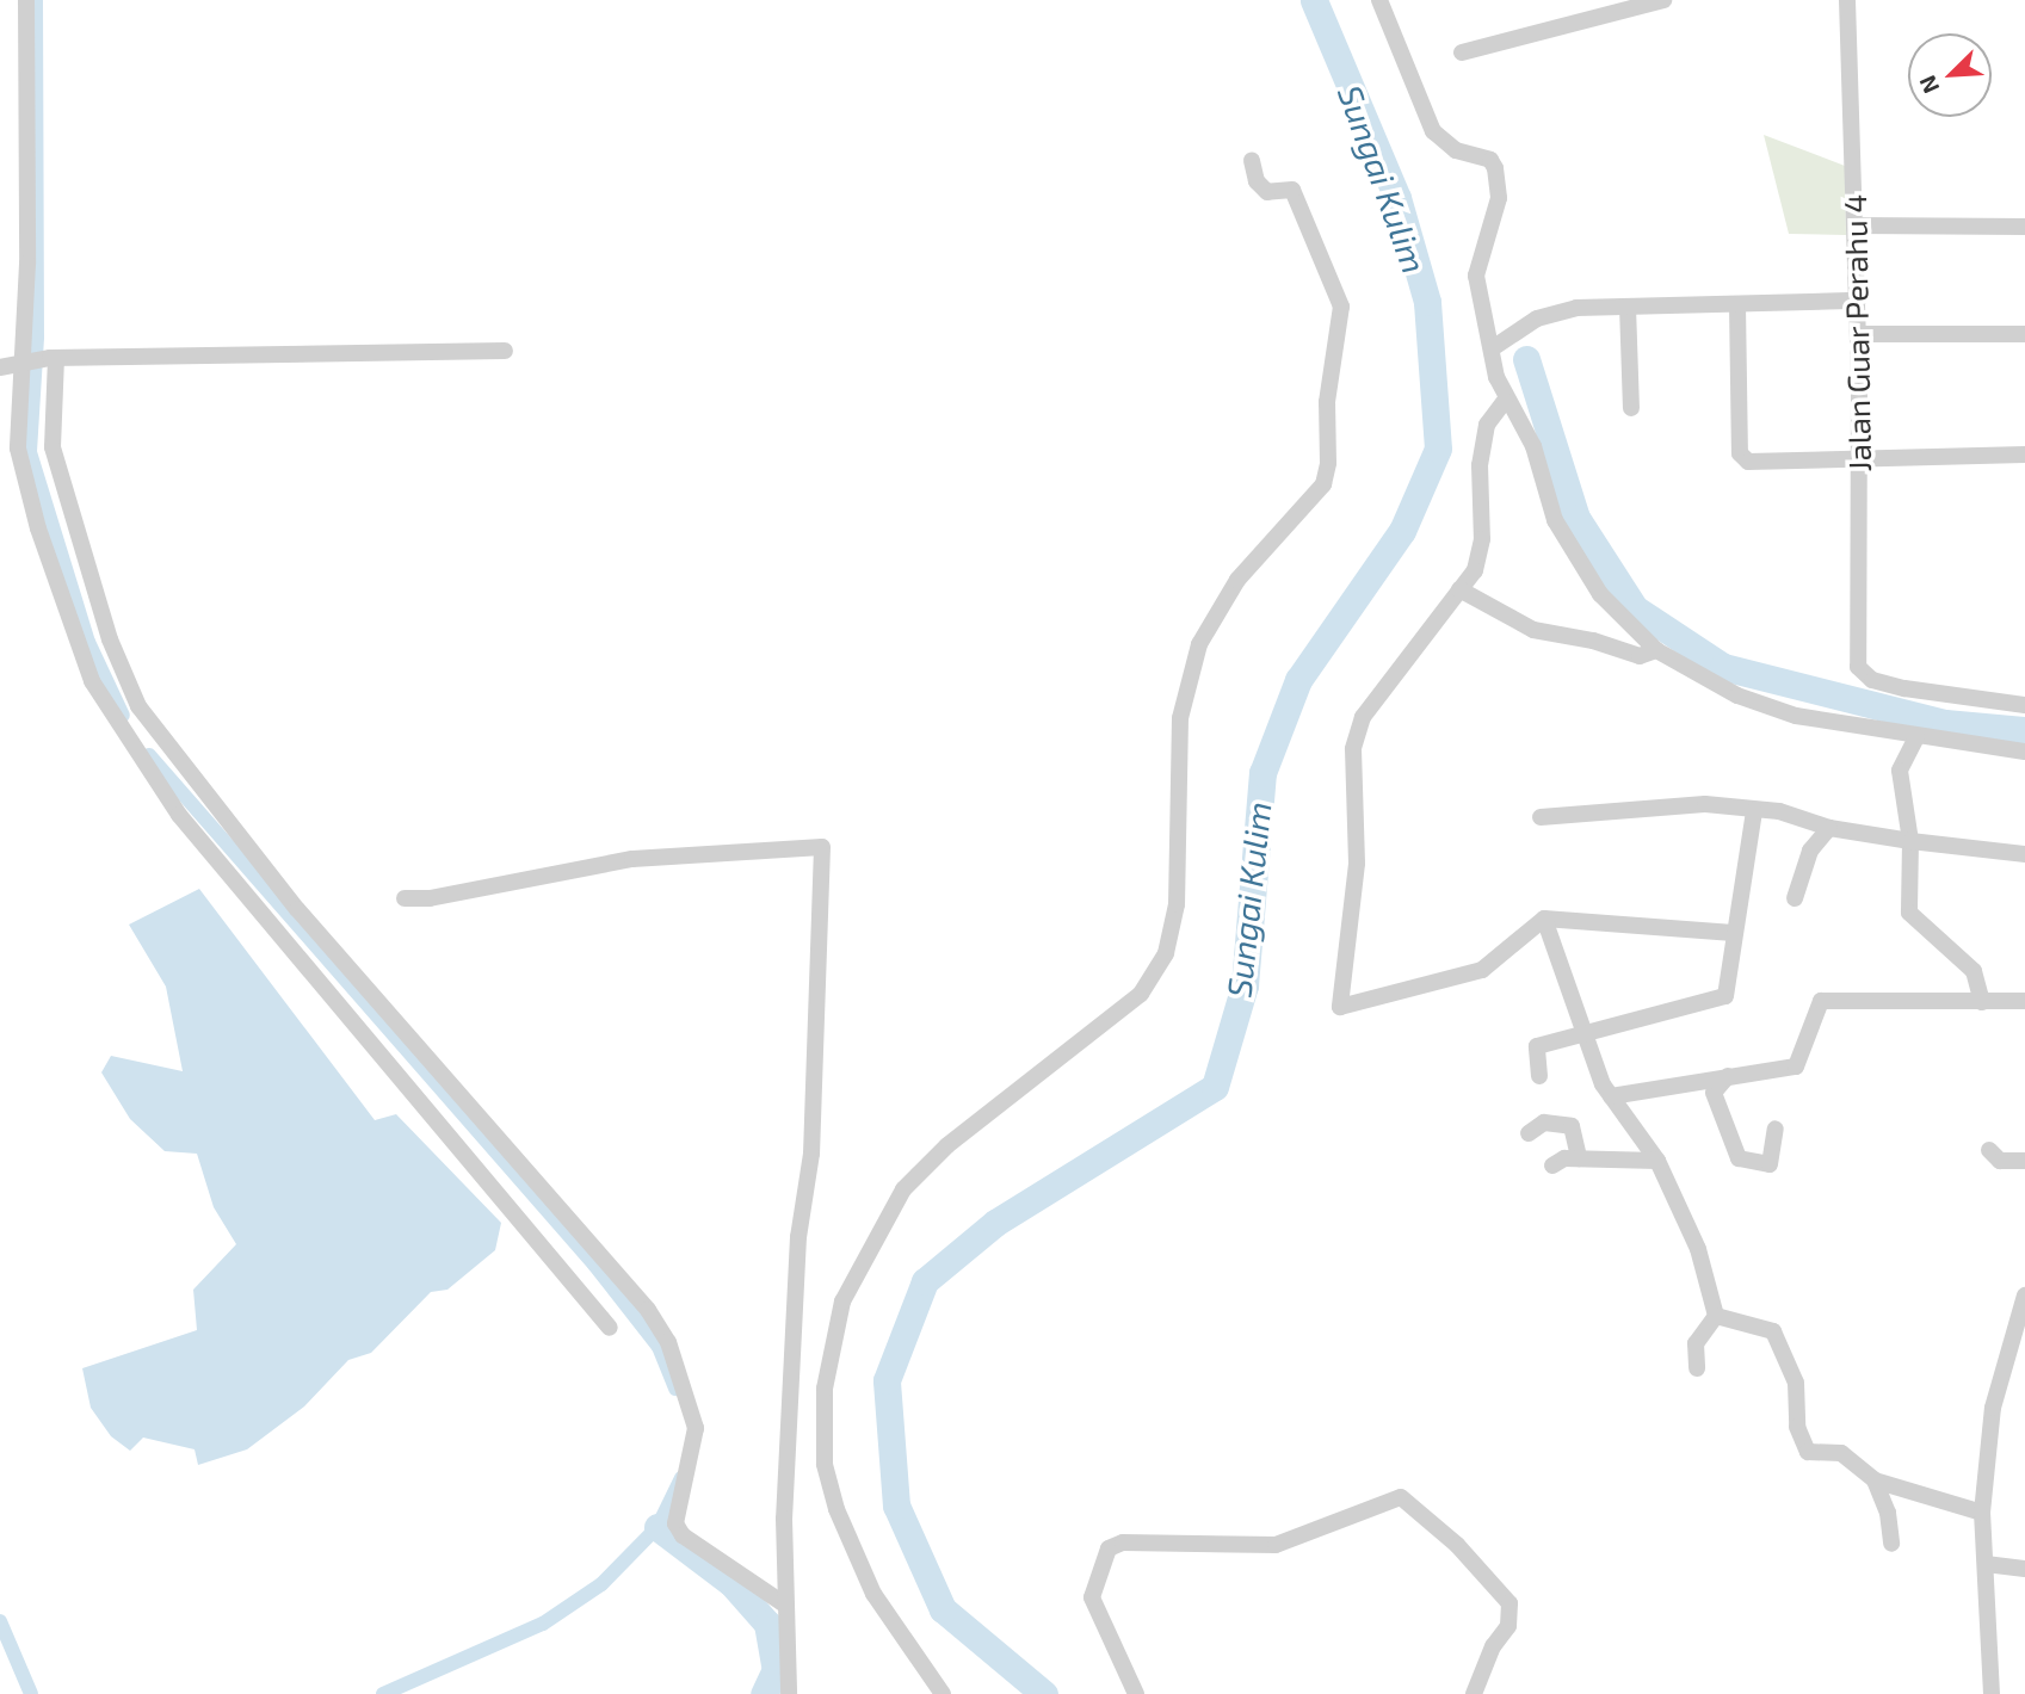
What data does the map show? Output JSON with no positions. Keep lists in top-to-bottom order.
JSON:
{
  "streets": {
    "street": ["Jalan Guar Perahu 4"]
  },
  "water": ["Sungai Kulim"],
  "north": "bottom left"
}
